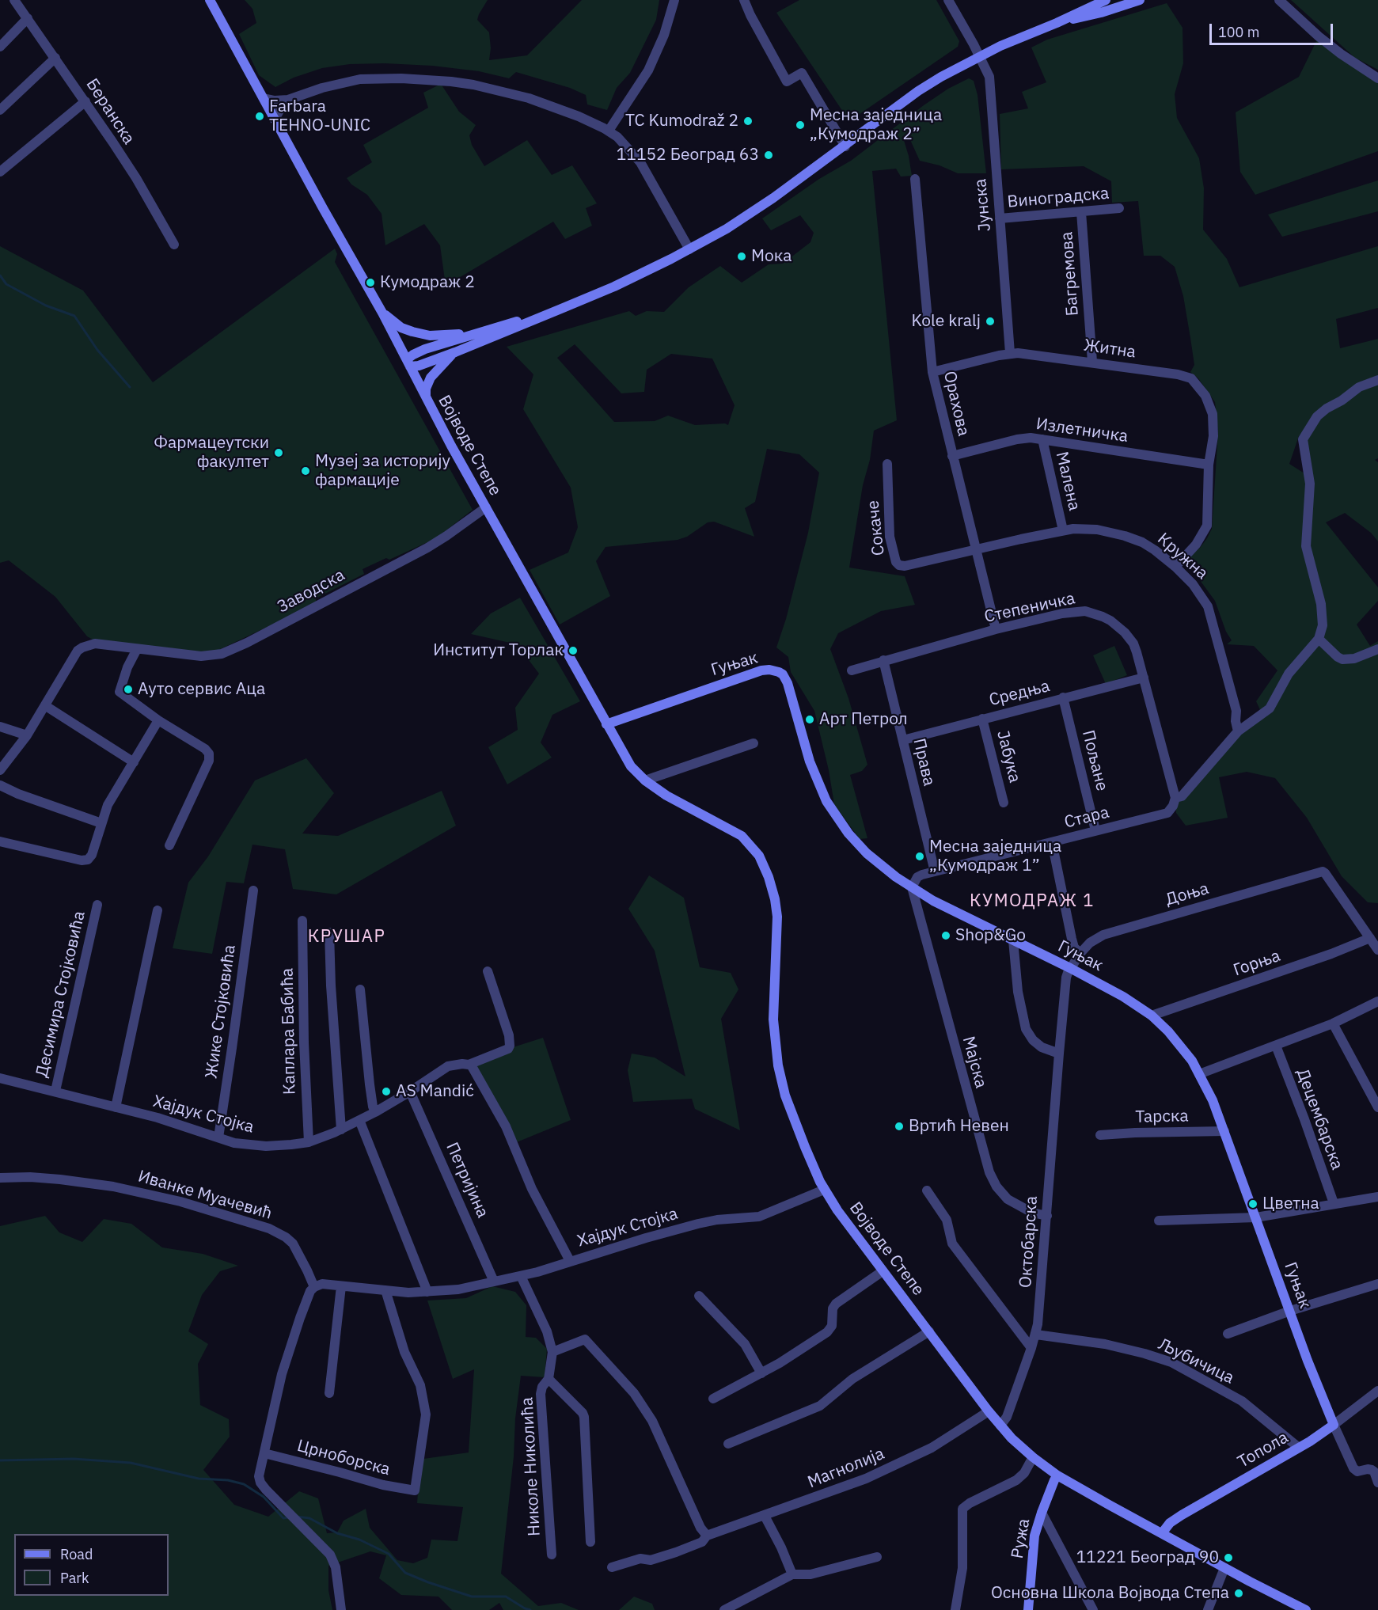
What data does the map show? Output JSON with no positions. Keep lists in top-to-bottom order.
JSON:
{
  "streets": {
    "street": [
      "Беранска",
      "Виноградска",
      "Јунска",
      "Багремова",
      "Житна",
      "Орахова",
      "Излетничка",
      "Војводе Степе",
      "Малена",
      "Сокаче",
      "Кружна",
      "Заводска",
      "Степеничка",
      "Гуњак",
      "Средња",
      "Јабука",
      "Пољане",
      "Права",
      "Стара",
      "Доња",
      "Горња",
      "Десимира Стојковића",
      "Жике Стојковића",
      "Каплара Бабића",
      "Мајска",
      "Хајдук Стојка",
      "Тарска",
      "Децембарска",
      "Петријина",
      "Иванке Муачевић",
      "Октобарска",
      "Љубичица",
      "Топола",
      "Црноборска",
      "Николе Николића",
      "Магнолија",
      "Ружа"
    ]
  },
  "crossings": [
    ["Виноградска", "Јунска"],
    ["Виноградска", "Багремова"],
    ["Јунска", "Житна"],
    ["Багремова", "Житна"],
    ["Житна", "Орахова"],
    ["Житна", "Излетничка"],
    ["Житна", "Кружна"],
    ["Орахова", "Излетничка"],
    ["Орахова", "Сокаче"],
    ["Орахова", "Кружна"],
    ["Орахова", "Степеничка"],
    ["Излетничка", "Малена"],
    ["Војводе Степе", "Заводска"],
    ["Војводе Степе", "Гуњак"],
    ["Војводе Степе", "Хајдук Стојка"],
    ["Војводе Степе", "Октобарска"],
    ["Војводе Степе", "Топола"],
    ["Војводе Степе", "Магнолија"],
    ["Војводе Степе", "Ружа"],
    ["Малена", "Кружна"],
    ["Сокаче", "Кружна"],
    ["Степеничка", "Средња"],
    ["Степеничка", "Права"],
    ["Степеничка", "Стара"],
    ["Гуњак", "Стара"],
    ["Гуњак", "Доња"],
    ["Гуњак", "Горња"],
    ["Гуњак", "Мајска"],
    ["Гуњак", "Тарска"],
    ["Гуњак", "Октобарска"],
    ["Гуњак", "Топола"],
    ["Средња", "Јабука"],
    ["Средња", "Пољане"],
    ["Средња", "Права"],
    ["Пољане", "Стара"],
    ["Права", "Стара"],
    ["Стара", "Мајска"],
    ["Доња", "Горња"],
    ["Доња", "Октобарска"],
    ["Десимира Стојковића", "Хајдук Стојка"],
    ["Жике Стојковића", "Хајдук Стојка"],
    ["Каплара Бабића", "Хајдук Стојка"],
    ["Мајска", "Октобарска"],
    ["Хајдук Стојка", "Петријина"],
    ["Октобарска", "Љубичица"],
    ["Љубичица", "Топола"]
  ],
  "districts": ["КУМОДРАЖ 1", "КРУШАР"],
  "places": [
    "Farbara TEHNO-UNIC",
    "TC Kumodraž 2",
    "Месна заједница „Кумодраж 2”",
    "11152 Београд 63",
    "Мока",
    "Кумодраж 2",
    "Kole kralj",
    "Фармацеутски факултет",
    "Музеј за историју фармације",
    "Институт Торлак",
    "Ауто сервис Аца",
    "Арт Петрол",
    "Месна заједница „Кумодраж 1”",
    "Shop&Go",
    "AS Mandić",
    "Вртић Невен",
    "Цветна",
    "11221 Београд 90",
    "Основна Школа Војвода Степа"
  ],
  "legend": ["Road", "Park"],
  "scale_bar": "100 m"
}
